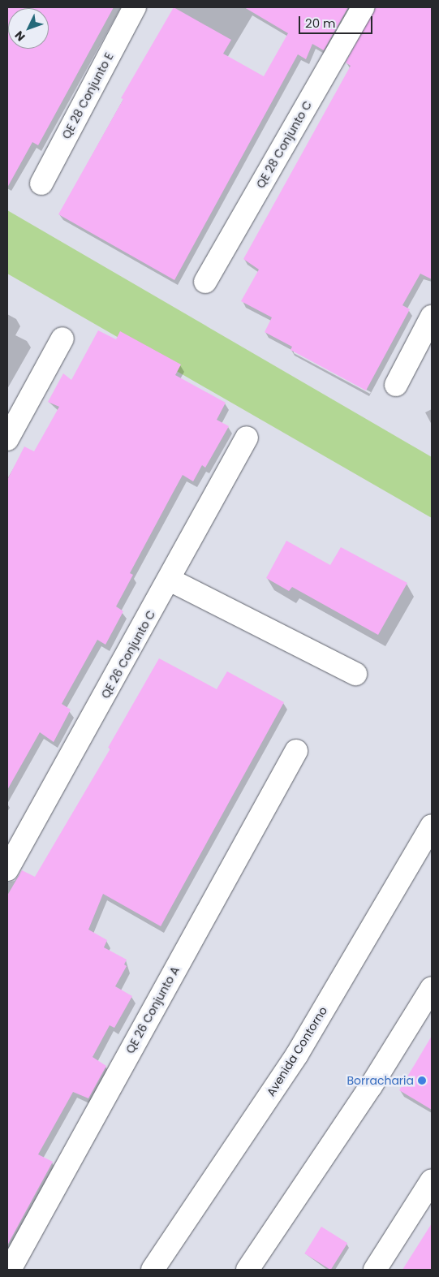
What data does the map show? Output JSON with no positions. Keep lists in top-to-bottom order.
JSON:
{
  "streets": {
    "street": [
      "QE 28 Conjunto E",
      "QE 28 Conjunto C",
      "QE 26 Conjunto C",
      "QE 26 Conjunto A",
      "Avenida Contorno"
    ]
  },
  "places": ["Borracharia"],
  "scale_bar": "20 m",
  "north": "bottom left"
}
